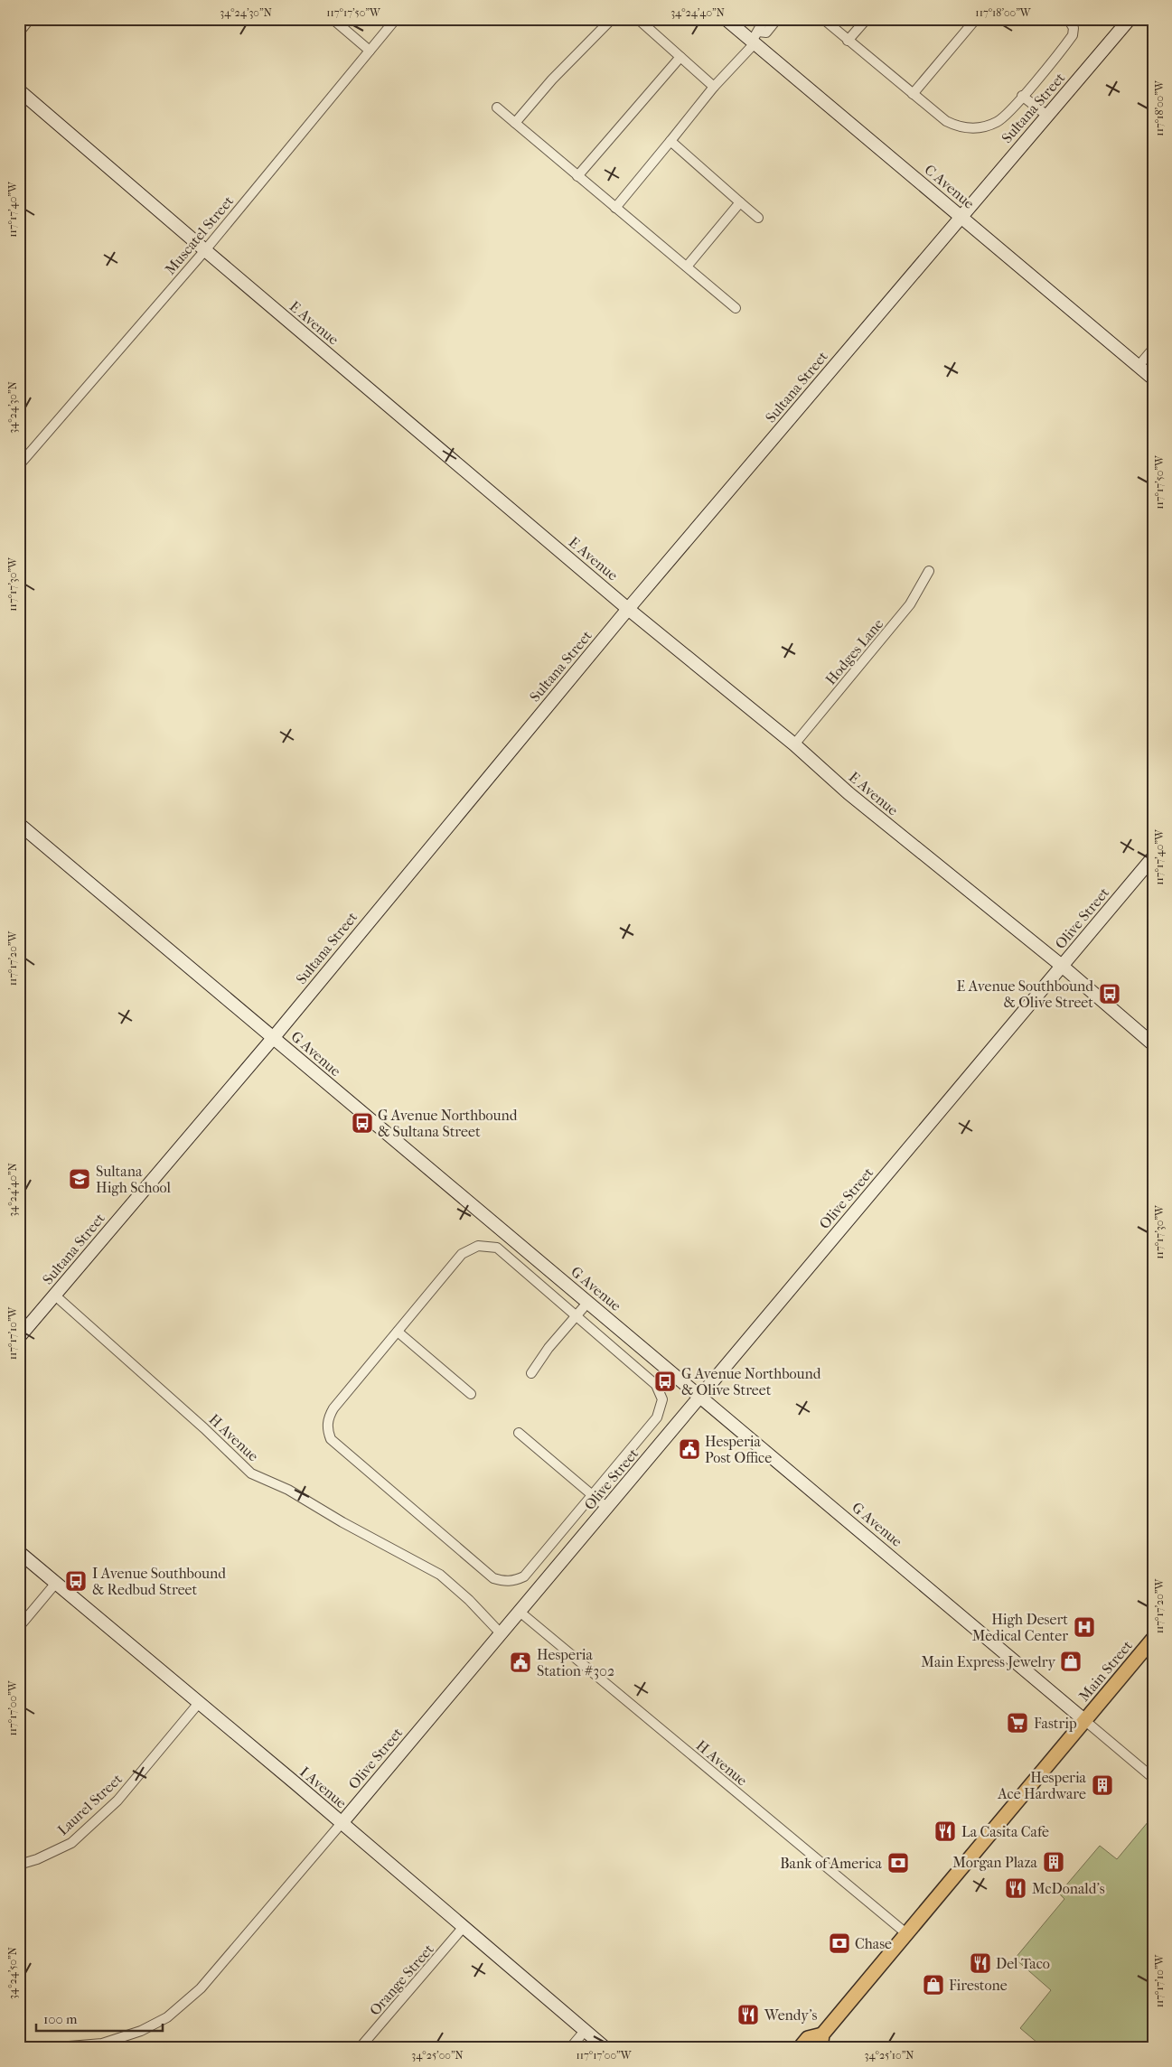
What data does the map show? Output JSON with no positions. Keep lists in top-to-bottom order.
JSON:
{
  "streets": {
    "main road": ["Main Street"],
    "street": [
      "Sultana Street",
      "C Avenue",
      "Muscatel Street",
      "E Avenue",
      "Hodges Lane",
      "Olive Street",
      "G Avenue",
      "H Avenue",
      "I Avenue",
      "Laurel Street",
      "Orange Street"
    ]
  },
  "crossings": [
    ["Sultana Street", "C Avenue"],
    ["Sultana Street", "E Avenue"],
    ["Sultana Street", "G Avenue"],
    ["Sultana Street", "H Avenue"],
    ["Muscatel Street", "E Avenue"],
    ["E Avenue", "Hodges Lane"],
    ["E Avenue", "Olive Street"],
    ["Olive Street", "G Avenue"],
    ["Olive Street", "H Avenue"],
    ["Olive Street", "I Avenue"],
    ["G Avenue", "Main Street"],
    ["H Avenue", "Main Street"],
    ["I Avenue", "Laurel Street"],
    ["I Avenue", "Orange Street"]
  ],
  "places": {
    "bus stop": [
      "E Avenue Southbound & Olive Street",
      "G Avenue Northbound & Sultana Street",
      "G Avenue Northbound & Olive Street",
      "I Avenue Southbound & Redbud Street"
    ],
    "school or university": ["Sultana High School"],
    "public building": ["Hesperia Post Office", "Hesperia Station #302"],
    "hospital": ["High Desert Medical Center"],
    "shop": ["Main Express Jewelry", "Firestone"],
    "supermarket": ["Fastrip"],
    "building": ["Hesperia Ace Hardware", "Morgan Plaza"],
    "restaurant": [
      "La Casita Cafe",
      "McDonald's",
      "Del Taco",
      "Wendy's"
    ],
    "bank": ["Bank of America", "Chase"]
  },
  "scale_bar": "100 m",
  "coordinates": [
    "34°24'30\"N",
    "117°17'50\"W",
    "34°24'40\"N",
    "117°18'00\"W",
    "117°17'40\"W",
    "117°17'30\"W",
    "117°17'20\"W",
    "117°17'10\"W",
    "117°17'00\"W",
    "34°24'50\"N",
    "34°25'00\"N",
    "34°25'10\"N"
  ]
}
